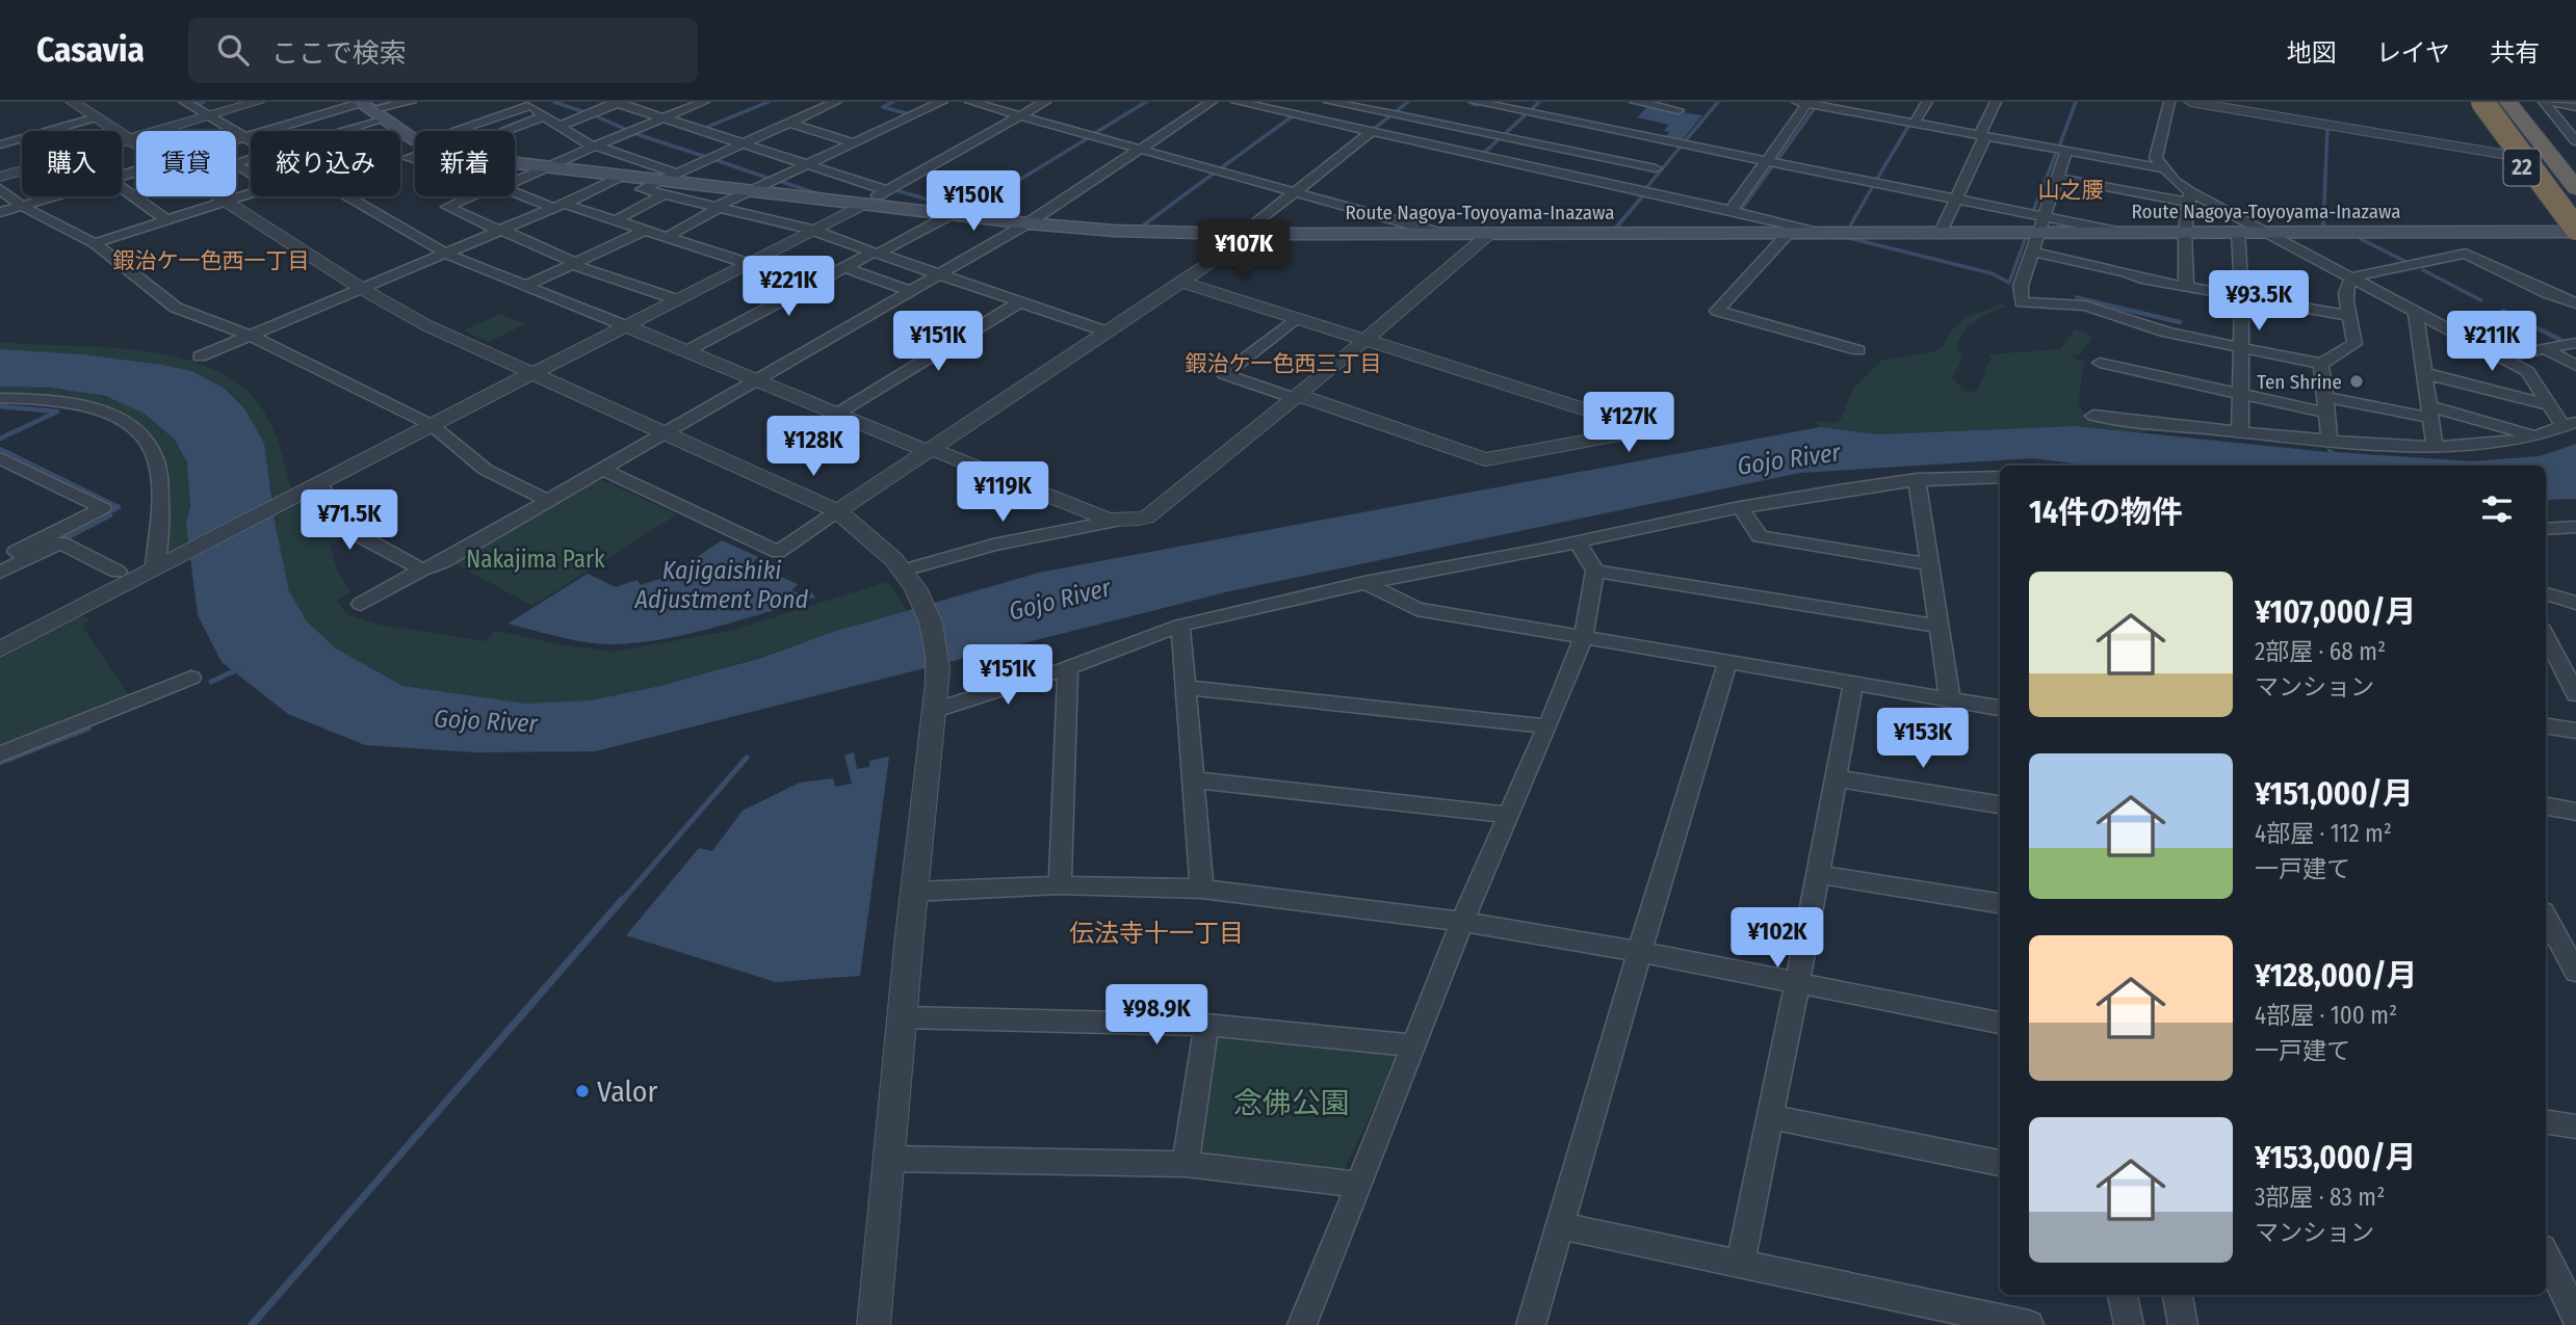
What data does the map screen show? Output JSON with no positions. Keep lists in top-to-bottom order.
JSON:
{
  "streets": {
    "highway": ["22"],
    "main road": ["Route Nagoya-Toyoyama-Inazawa"]
  },
  "crossings": [
    ["22", "Route Nagoya-Toyoyama-Inazawa"]
  ],
  "districts": [
    "山之腰",
    "鍜治ケ一色西一丁目",
    "鍜治ケ一色西三丁目",
    "伝法寺十一丁目"
  ],
  "water": ["Gojo River", "Kajigaishiki Adjustment Pond"],
  "parks": ["Nakajima Park", "念佛公園"],
  "places": ["Ten Shrine", "Valor"],
  "page": {
    "header": "Casavia",
    "search": "ここで検索",
    "nav": ["地図", "レイヤ", "共有"],
    "chip": [
      "購入",
      "賃貸",
      "絞り込み",
      "新着"
    ],
    "price": [
      "¥150K",
      "¥107K",
      "¥221K",
      "¥93.5K",
      "¥151K",
      "¥211K",
      "¥127K",
      "¥128K",
      "¥119K",
      "¥71.5K",
      "¥151K",
      "¥153K",
      "¥102K",
      "¥98.9K"
    ],
    "heading": "14件の物件",
    "list": [
      {
        "name": "¥107,000/月",
        "note": "2部屋 · 68 m² · マンション"
      },
      {
        "name": "¥151,000/月",
        "note": "4部屋 · 112 m² · 一戸建て"
      },
      {
        "name": "¥128,000/月",
        "note": "4部屋 · 100 m² · 一戸建て"
      },
      {
        "name": "¥153,000/月",
        "note": "3部屋 · 83 m² · マンション"
      }
    ]
  }
}
